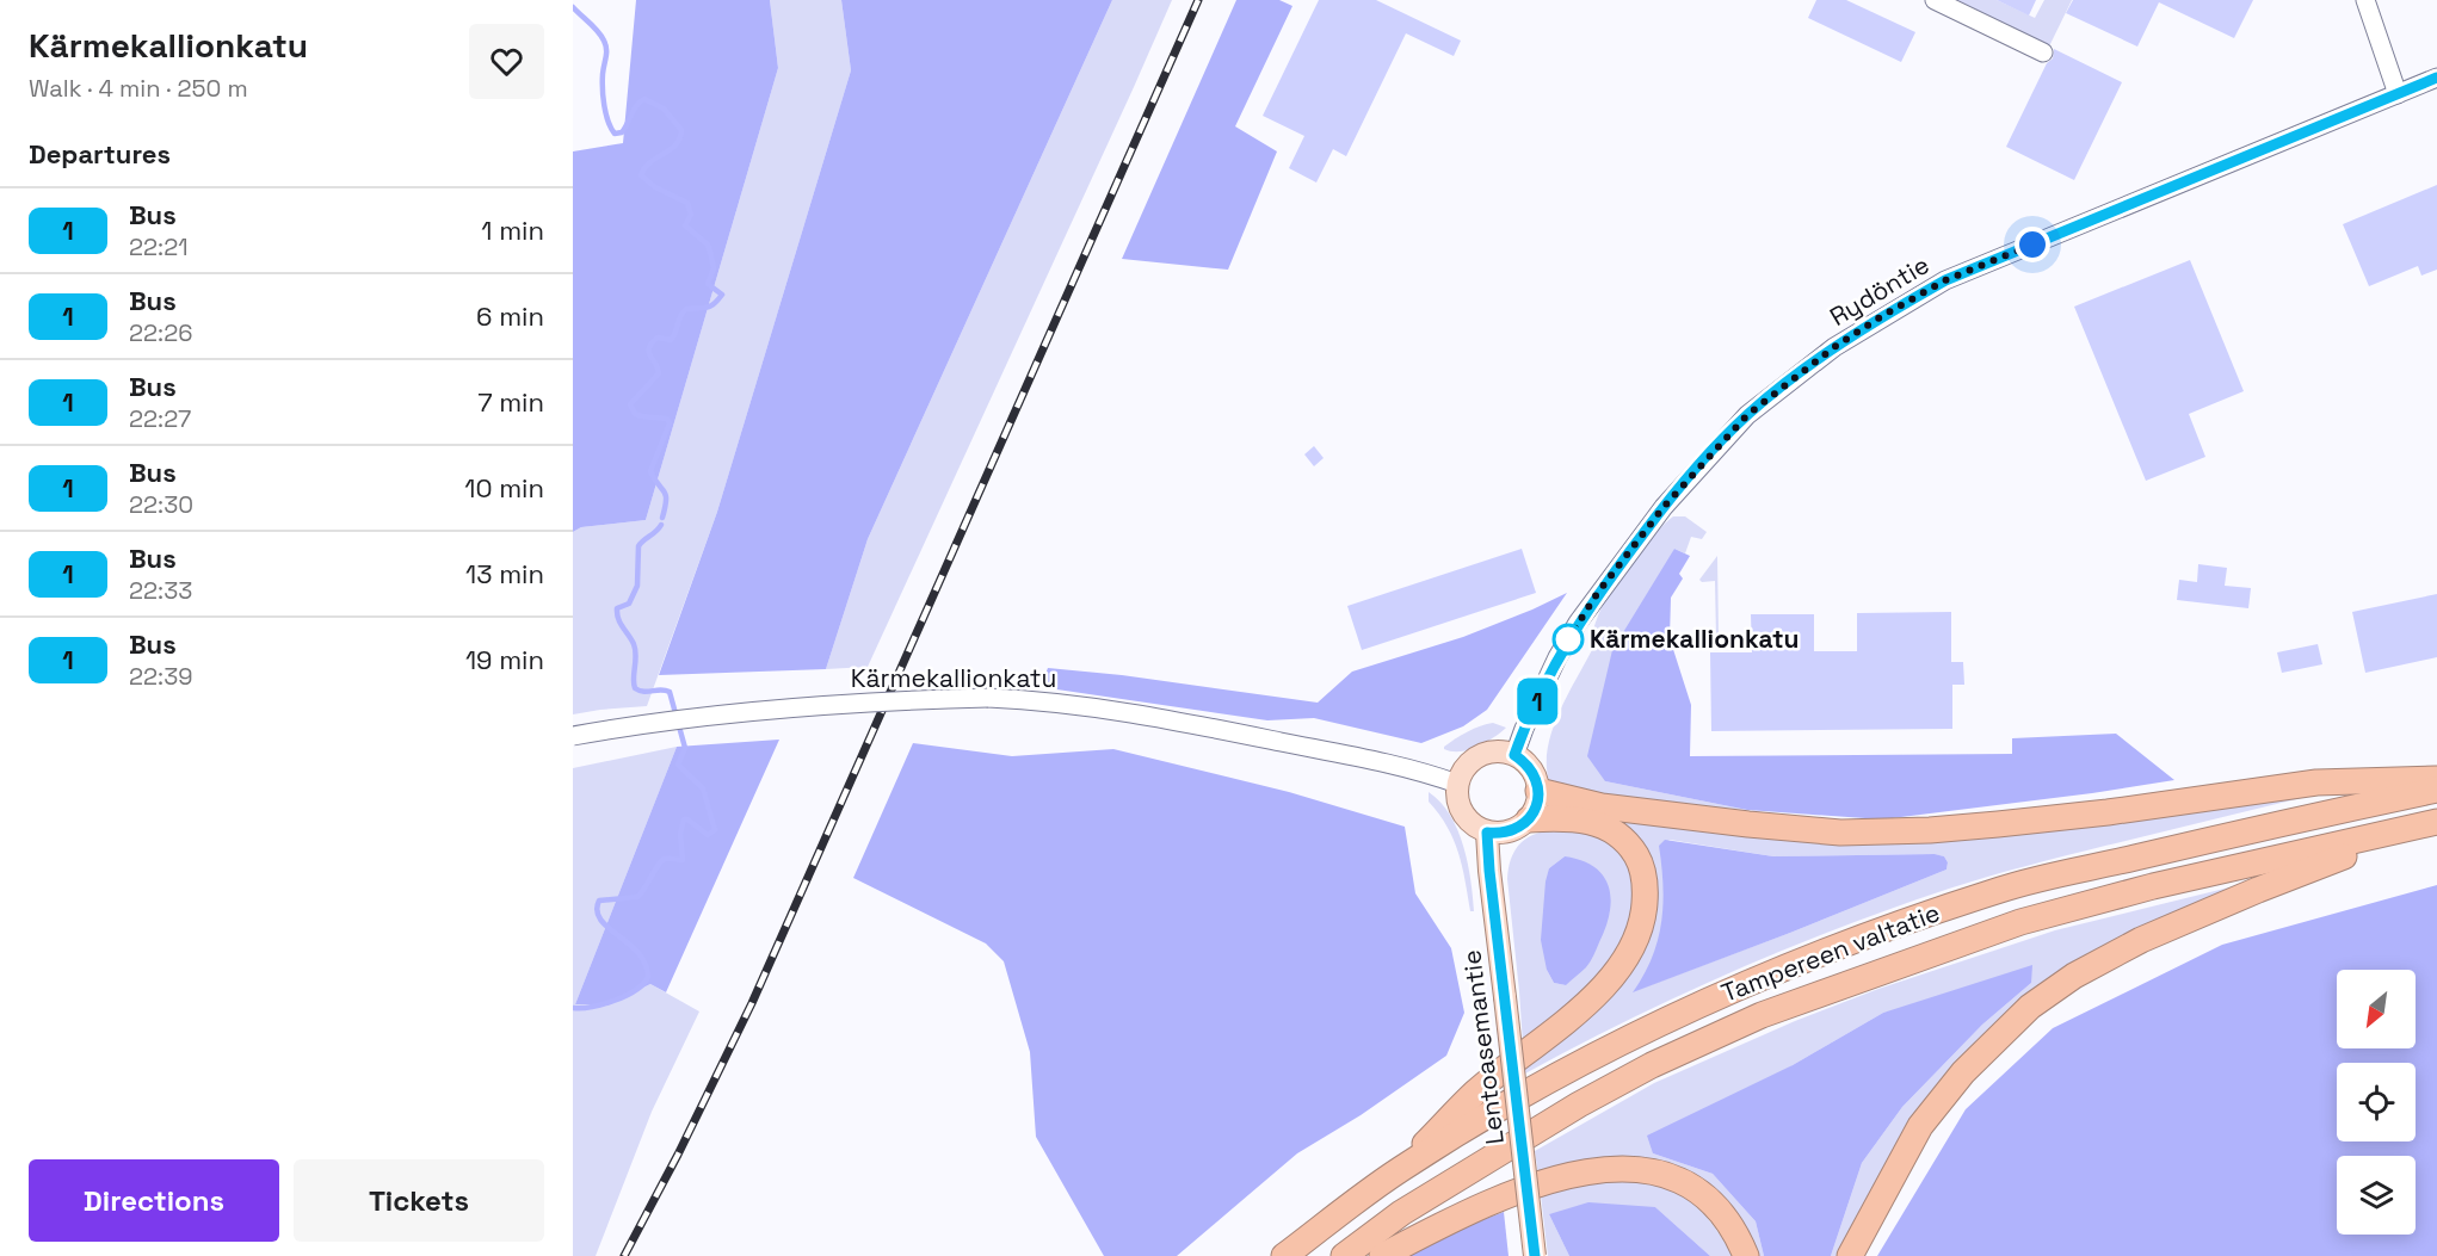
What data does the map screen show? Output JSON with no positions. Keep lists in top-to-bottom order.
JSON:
{
  "streets": {
    "highway": ["Tampereen valtatie"],
    "main road": ["Lentoasemantie"],
    "street": ["Rydöntie", "Kärmekallionkatu"]
  },
  "crossings": [
    ["Rydöntie", "Kärmekallionkatu"],
    ["Rydöntie", "Lentoasemantie"],
    ["Kärmekallionkatu", "Lentoasemantie"]
  ],
  "places": ["Kärmekallionkatu"],
  "lines": ["bus line 1"],
  "north": "bottom left",
  "page": {
    "heading": [
      ["Kärmekallionkatu", "Walk · 4 min · 250 m"],
      "Departures"
    ],
    "on_map": "1",
    "list": [
      {
        "mark": "1",
        "name": "Bus",
        "note": "22:21",
        "value": "1 min"
      },
      {
        "mark": "1",
        "name": "Bus",
        "note": "22:26",
        "value": "6 min"
      },
      {
        "mark": "1",
        "name": "Bus",
        "note": "22:27",
        "value": "7 min"
      },
      {
        "mark": "1",
        "name": "Bus",
        "note": "22:30",
        "value": "10 min"
      },
      {
        "mark": "1",
        "name": "Bus",
        "note": "22:33",
        "value": "13 min"
      },
      {
        "mark": "1",
        "name": "Bus",
        "note": "22:39",
        "value": "19 min"
      }
    ],
    "buttons": ["Directions", "Tickets"]
  }
}
